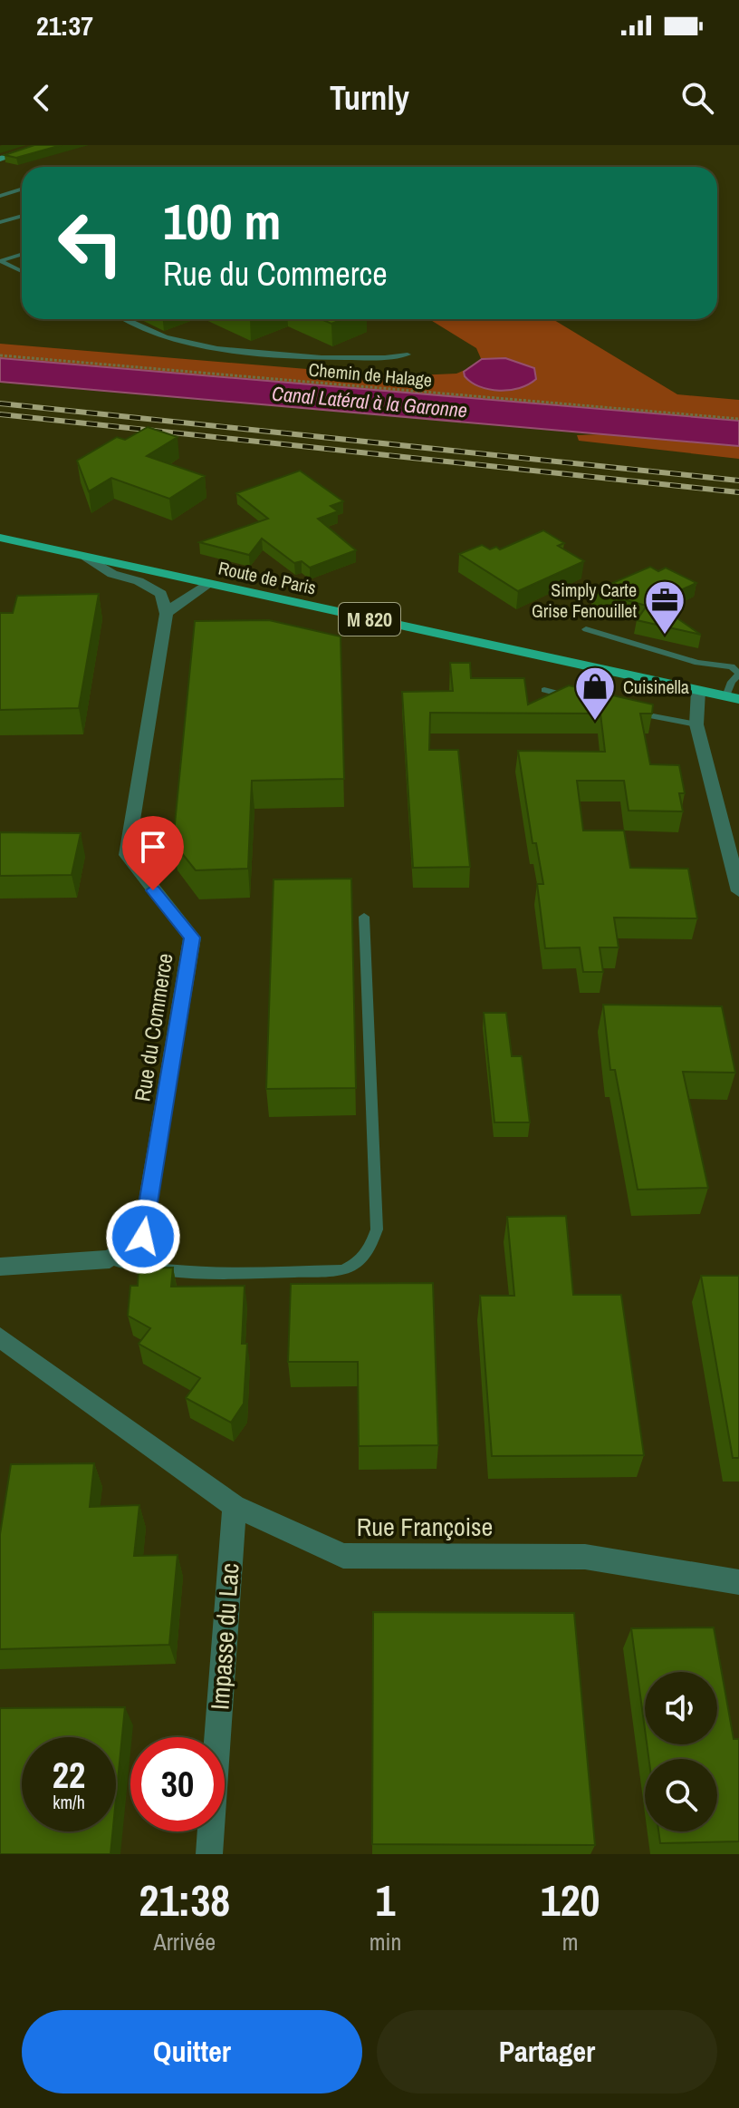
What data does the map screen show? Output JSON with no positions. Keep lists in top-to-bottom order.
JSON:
{
  "streets": {
    "main road": ["Route de Paris", "M 820"],
    "street": ["Rue du Commerce", "Rue Françoise", "Impasse du Lac"],
    "path": ["Chemin de Halage"]
  },
  "crossings": [
    ["Rue Françoise", "Impasse du Lac"]
  ],
  "water": ["Canal Latéral à la Garonne"],
  "places": {
    "office": ["Simply Carte Grise Fenouillet"],
    "shop": ["Cuisinella"]
  },
  "page": {
    "status": "21:37",
    "header": "Turnly",
    "turn": ["100 m", "Rue du Commerce"],
    "speed": "22 km/h",
    "limit": "30",
    "eta": [
      "21:38",
      "Arrivée",
      "1",
      "min",
      "120",
      "m"
    ],
    "buttons": ["Quitter", "Partager"]
  }
}
